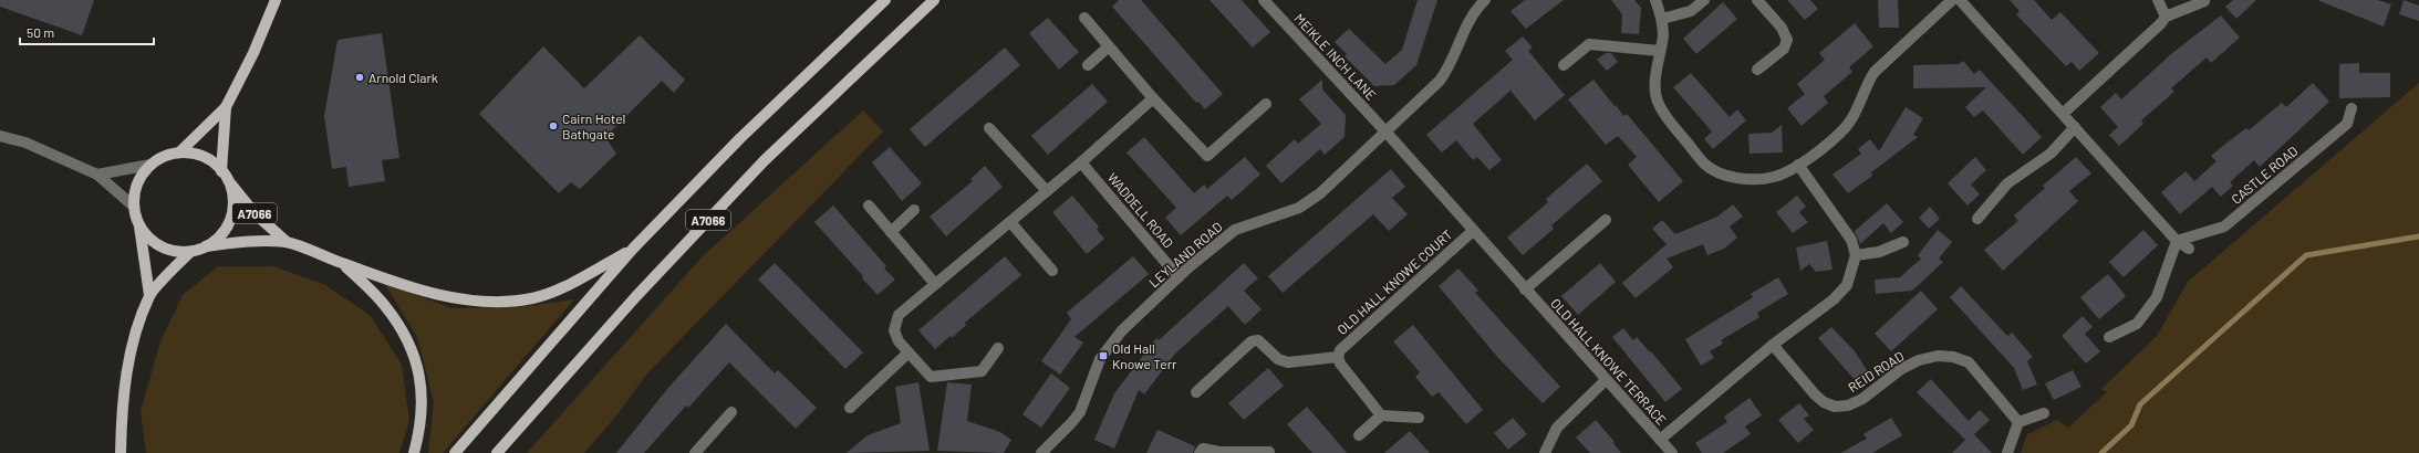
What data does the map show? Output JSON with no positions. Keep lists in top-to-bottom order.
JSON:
{
  "streets": {
    "main road": ["A7066"],
    "street": [
      "MEIKLE INCH LANE",
      "CASTLE ROAD",
      "WADDELL ROAD",
      "LEYLAND ROAD",
      "OLD HALL KNOWE COURT",
      "OLD HALL KNOWE TERRACE",
      "REID ROAD"
    ]
  },
  "crossings": [
    ["MEIKLE INCH LANE", "LEYLAND ROAD"],
    ["MEIKLE INCH LANE", "OLD HALL KNOWE TERRACE"],
    ["WADDELL ROAD", "LEYLAND ROAD"],
    ["LEYLAND ROAD", "OLD HALL KNOWE TERRACE"],
    ["OLD HALL KNOWE COURT", "OLD HALL KNOWE TERRACE"]
  ],
  "places": {
    "other": ["Arnold Clark", "Cairn Hotel Bathgate"],
    "transit": ["Old Hall Knowe Terr"]
  },
  "scale_bar": "50 m"
}
